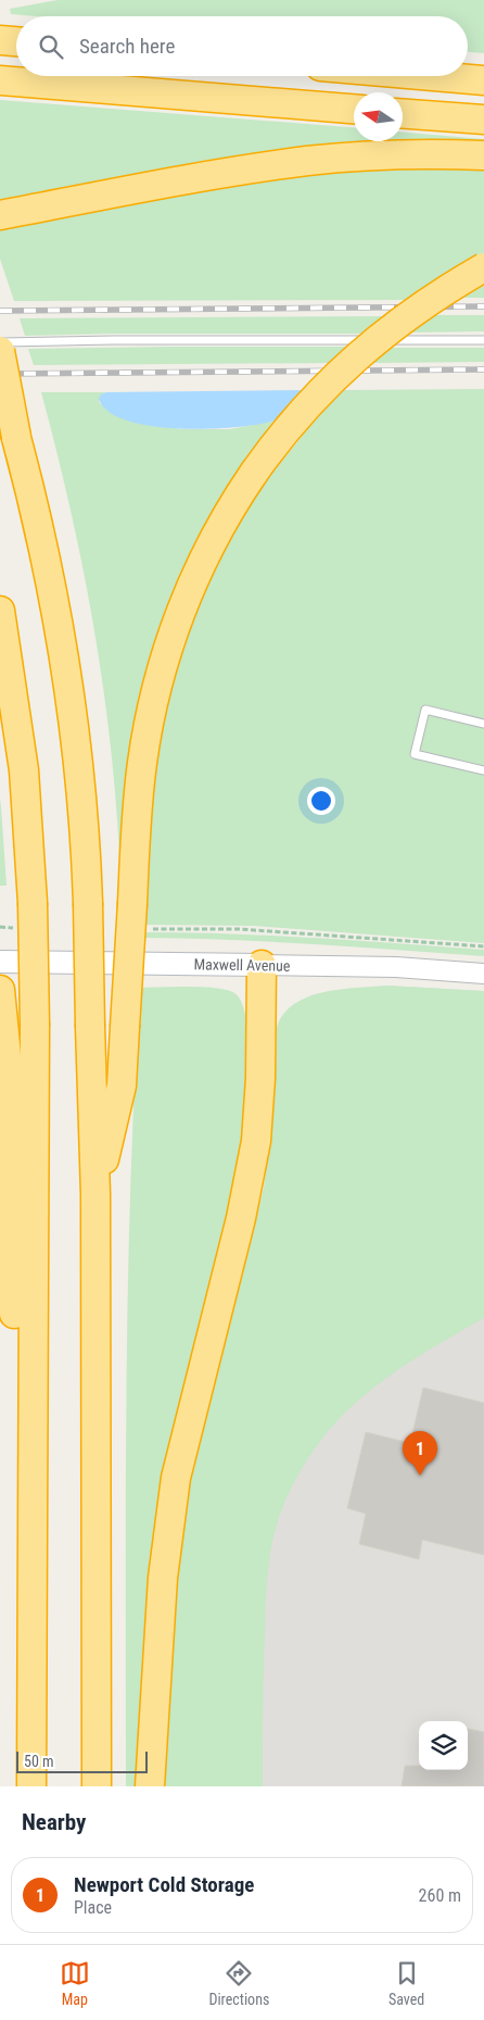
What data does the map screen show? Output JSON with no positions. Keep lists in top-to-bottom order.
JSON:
{
  "streets": {
    "main road": ["Maxwell Avenue"]
  },
  "scale_bar": "50 m",
  "north": "left",
  "page": {
    "search": "Search here",
    "pins": "1",
    "scale": "50 m",
    "heading": "Nearby",
    "list": [
      {
        "mark": "1",
        "name": "Newport Cold Storage",
        "note": "Place",
        "value": "260 m"
      }
    ],
    "nav": ["Map", "Directions", "Saved"]
  }
}
